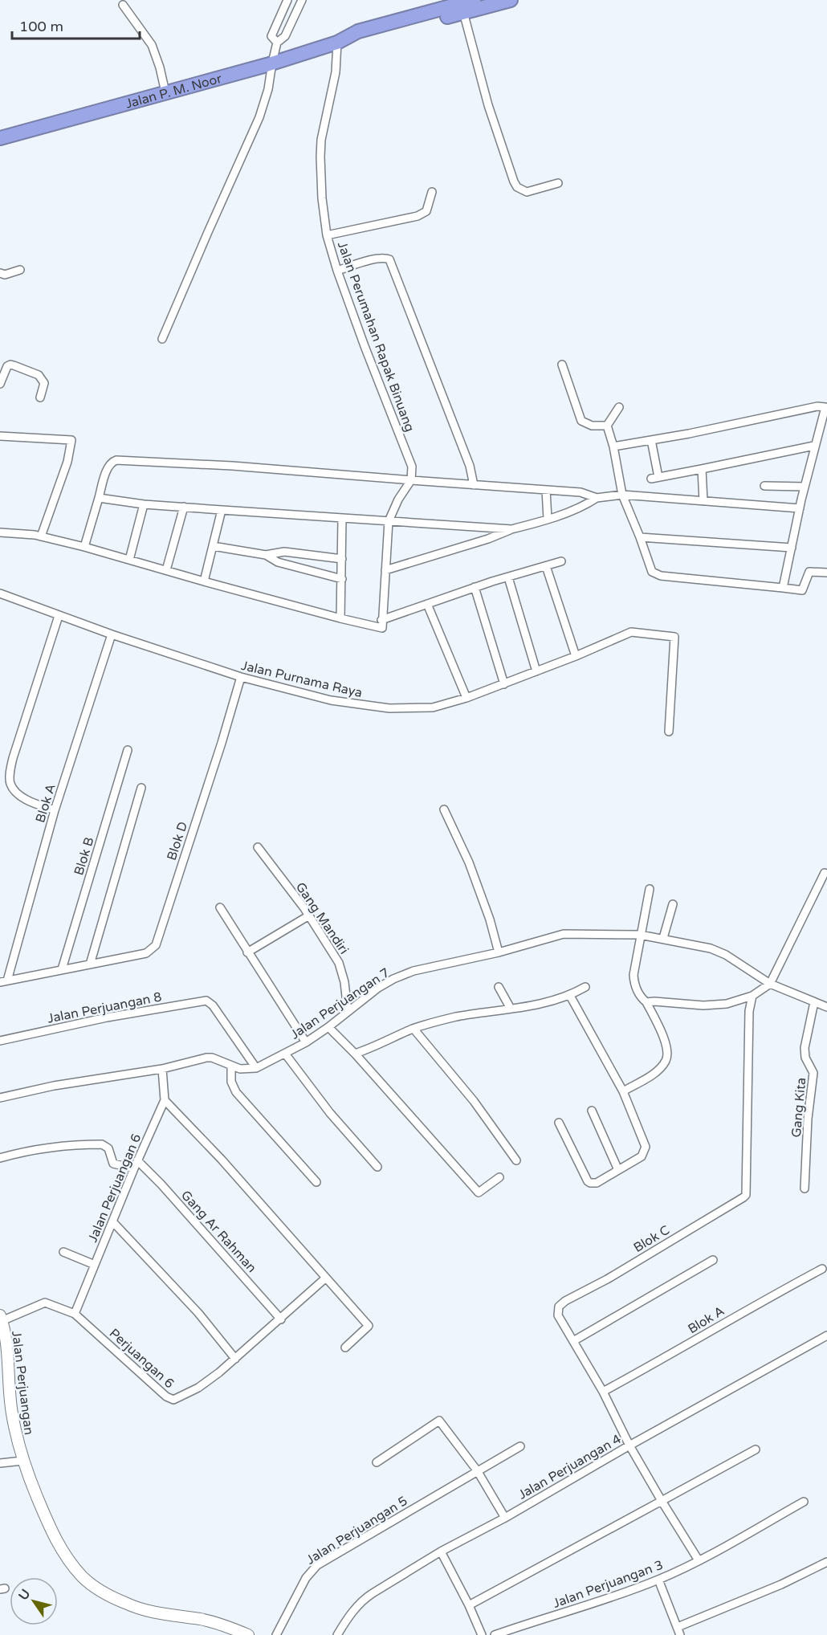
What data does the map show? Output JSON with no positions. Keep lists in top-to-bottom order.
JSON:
{
  "streets": {
    "highway": ["Jalan P. M. Noor"],
    "street": [
      "Jalan Perumahan Rapak Binuang",
      "Jalan Purnama Raya",
      "Blok A",
      "Blok D",
      "Blok B",
      "Gang Mandiri",
      "Jalan Perjuangan 7",
      "Jalan Perjuangan 8",
      "Gang Kita",
      "Jalan Perjuangan 6",
      "Gang Ar Rahman",
      "Blok C",
      "Perjuangan 6",
      "Jalan Perjuangan",
      "Jalan Perjuangan 4",
      "Jalan Perjuangan 5",
      "Jalan Perjuangan 3"
    ]
  },
  "crossings": [
    ["Jalan P. M. Noor", "Jalan Perumahan Rapak Binuang"],
    ["Jalan Purnama Raya", "Blok A"],
    ["Jalan Purnama Raya", "Blok D"],
    ["Blok A", "Blok D"],
    ["Blok D", "Blok B"],
    ["Gang Mandiri", "Jalan Perjuangan 7"],
    ["Jalan Perjuangan 7", "Jalan Perjuangan 8"],
    ["Jalan Perjuangan 7", "Gang Kita"],
    ["Jalan Perjuangan 7", "Jalan Perjuangan 6"],
    ["Jalan Perjuangan 6", "Gang Ar Rahman"],
    ["Jalan Perjuangan 6", "Perjuangan 6"],
    ["Gang Ar Rahman", "Perjuangan 6"],
    ["Perjuangan 6", "Jalan Perjuangan"]
  ],
  "scale_bar": "100 m",
  "north": "top left"
}
